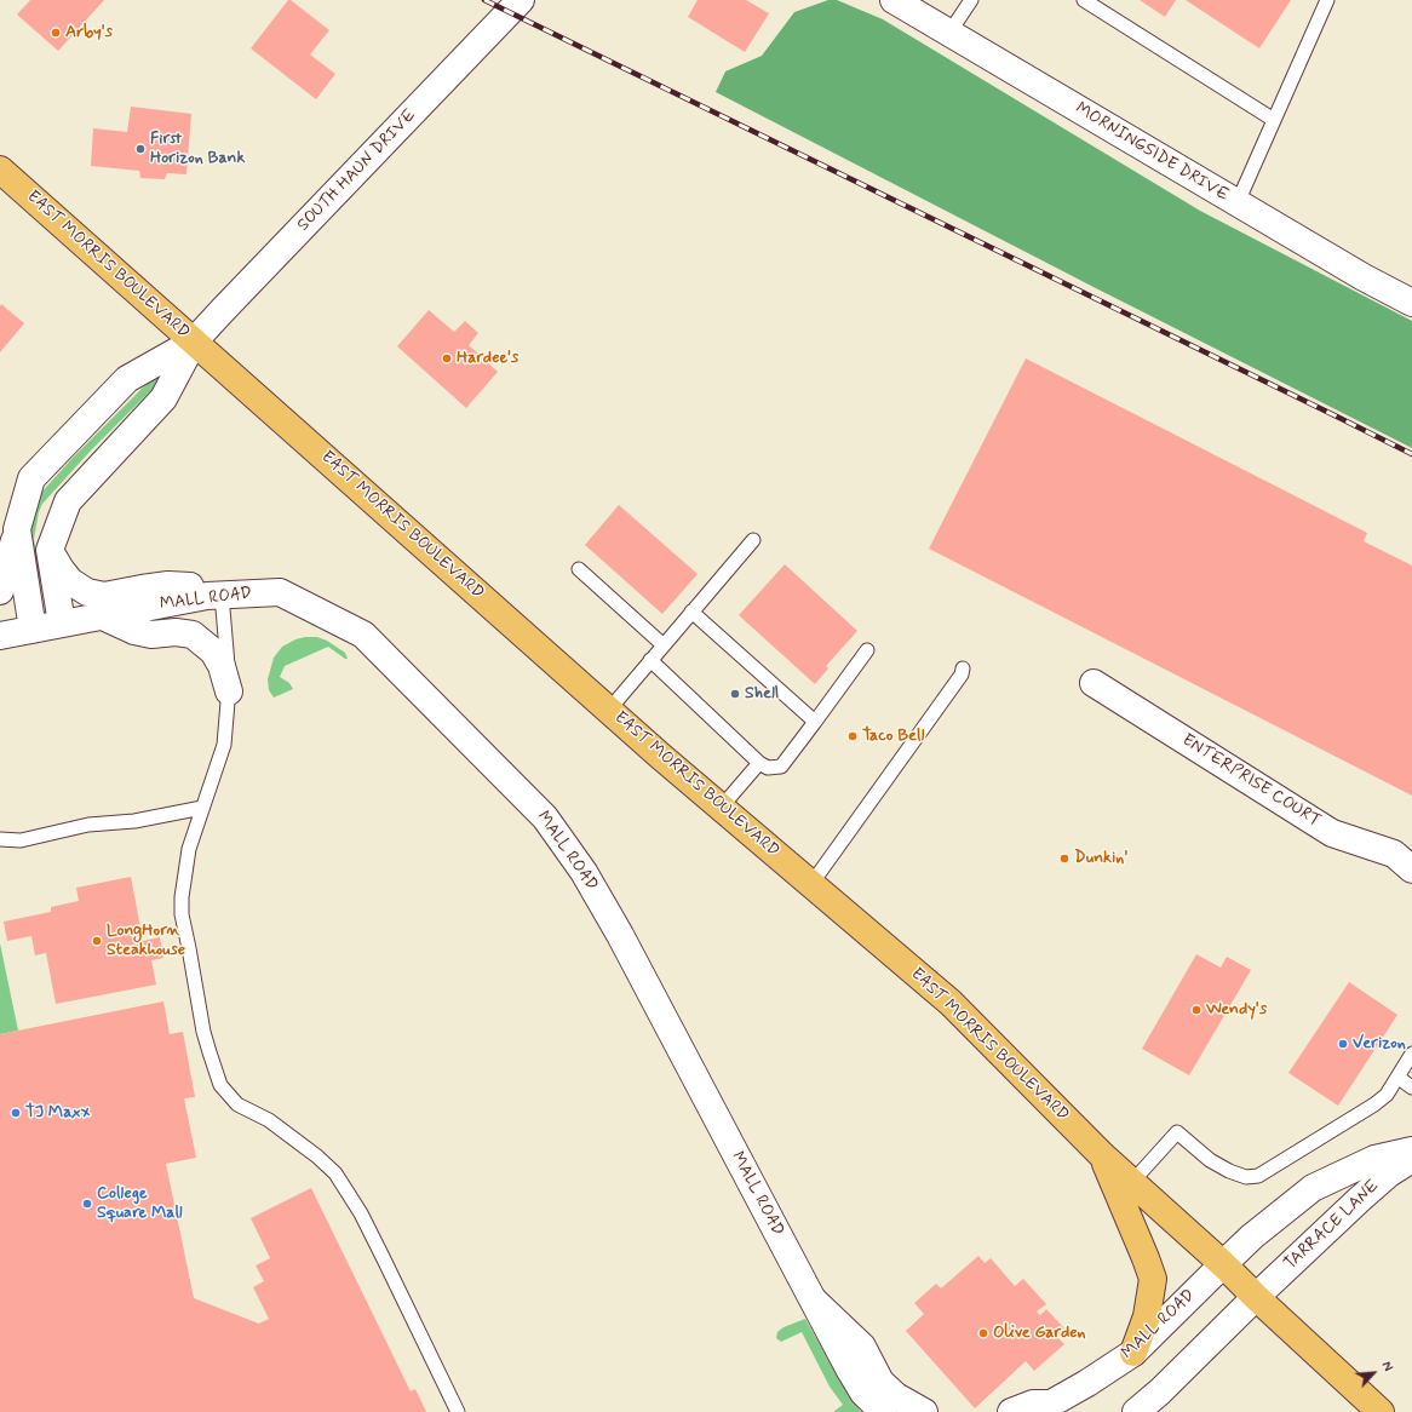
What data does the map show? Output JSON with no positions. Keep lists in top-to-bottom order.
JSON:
{
  "streets": {
    "main road": ["EAST MORRIS BOULEVARD"],
    "street": [
      "MORNINGSIDE DRIVE",
      "SOUTH HAUN DRIVE",
      "MALL ROAD",
      "ENTERPRISE COURT",
      "TARRACE LANE"
    ]
  },
  "crossings": [
    ["SOUTH HAUN DRIVE", "EAST MORRIS BOULEVARD"],
    ["SOUTH HAUN DRIVE", "MALL ROAD"],
    ["EAST MORRIS BOULEVARD", "MALL ROAD"],
    ["EAST MORRIS BOULEVARD", "TARRACE LANE"]
  ],
  "places": [
    "Arby's",
    "First Horizon Bank",
    "Hardee's",
    "Shell",
    "Taco Bell",
    "Dunkin'",
    "LongHorn Steakhouse",
    "Wendy's",
    "Verizon",
    "TJ Maxx",
    "College Square Mall",
    "Olive Garden"
  ],
  "north": "top right"
}
